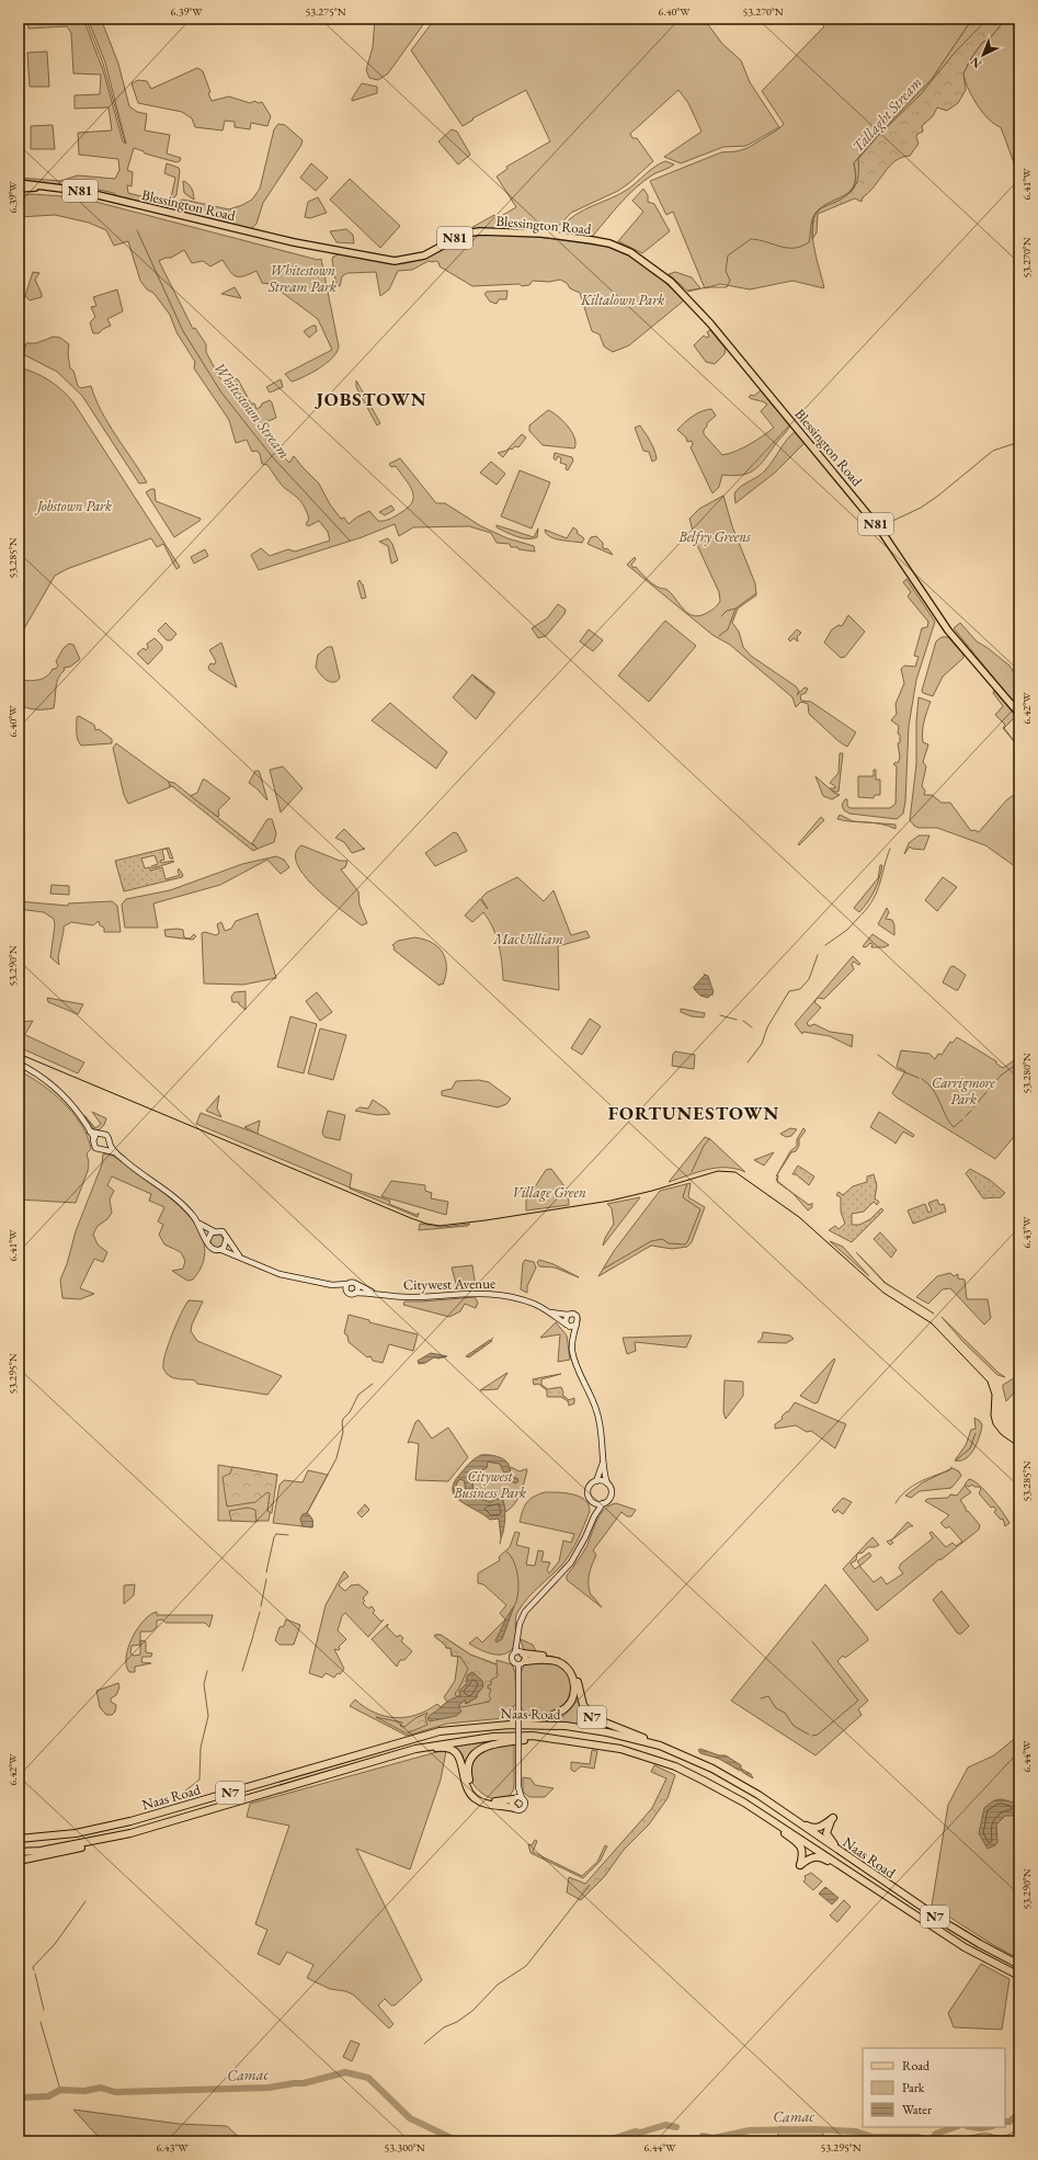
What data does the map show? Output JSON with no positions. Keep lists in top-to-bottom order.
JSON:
{
  "streets": {
    "highway": ["Naas Road", "N7"],
    "main road": ["N81", "Blessington Road", "Citywest Avenue"]
  },
  "crossings": [
    ["Naas Road", "N7"]
  ],
  "districts": ["JOBSTOWN", "FORTUNESTOWN"],
  "water": ["Tallaght Stream", "Whitestown Stream", "Camac"],
  "parks": [
    "Whitestown Stream Park",
    "Kiltalown Park",
    "Jobstown Park",
    "Belfry Greens",
    "MacUilliam",
    "Carrigmore Park",
    "Village Green",
    "Citywest Business Park"
  ],
  "legend": ["Road", "Park", "Water"],
  "north": "bottom left",
  "coordinates": [
    "6.39°W",
    "53.275°N",
    "6.40°W",
    "53.270°N",
    "6.41°W",
    "53.285°N",
    "6.42°W",
    "53.290°N",
    "53.280°N",
    "6.43°W",
    "53.295°N",
    "6.44°W",
    "53.300°N"
  ]
}
